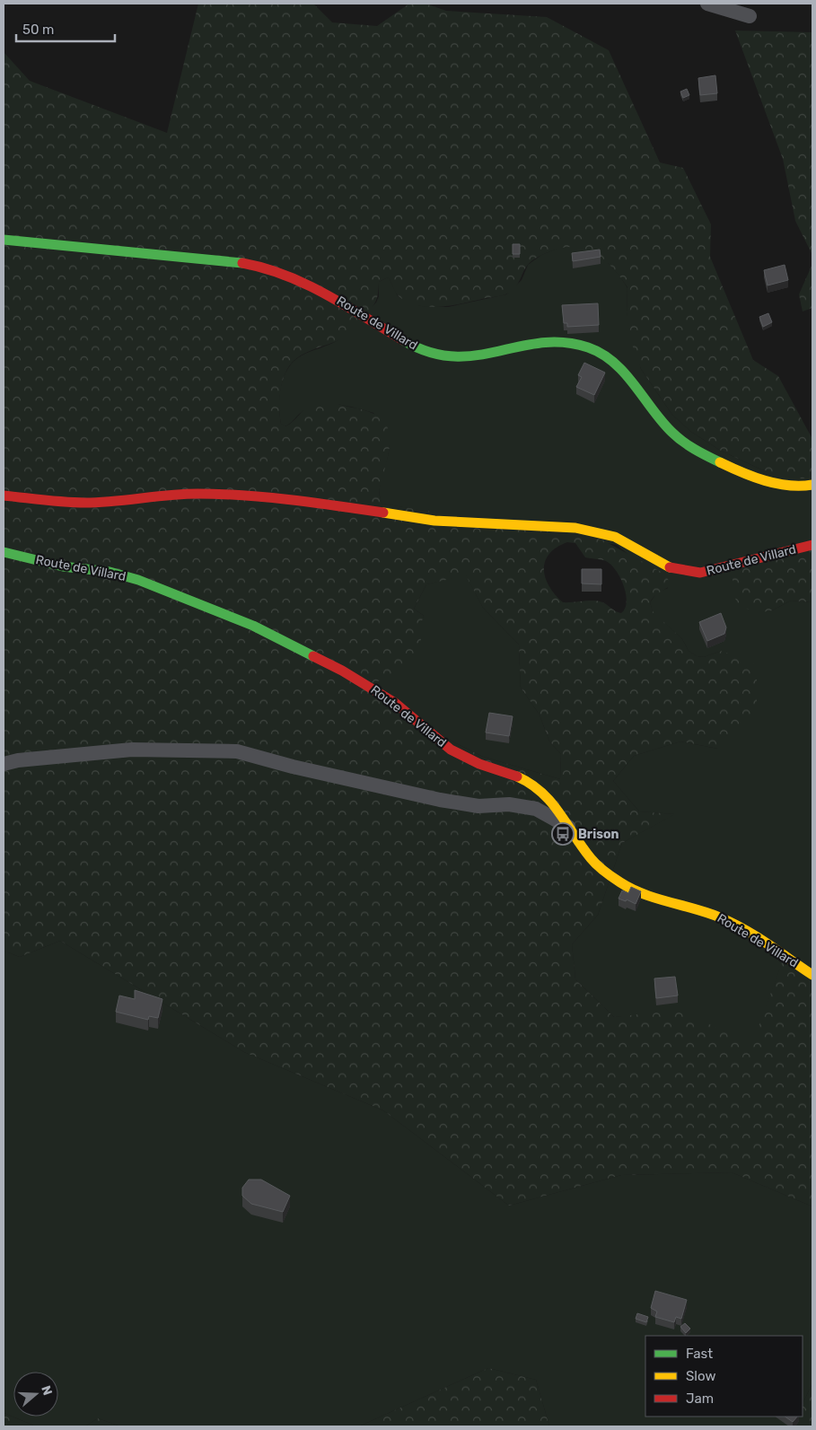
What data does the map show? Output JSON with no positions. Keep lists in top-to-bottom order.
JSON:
{
  "streets": {
    "street": ["Route de Villard"]
  },
  "places": {
    "bus stop": ["Brison"]
  },
  "legend": ["Fast", "Slow", "Jam"],
  "scale_bar": "50 m",
  "north": "right"
}
